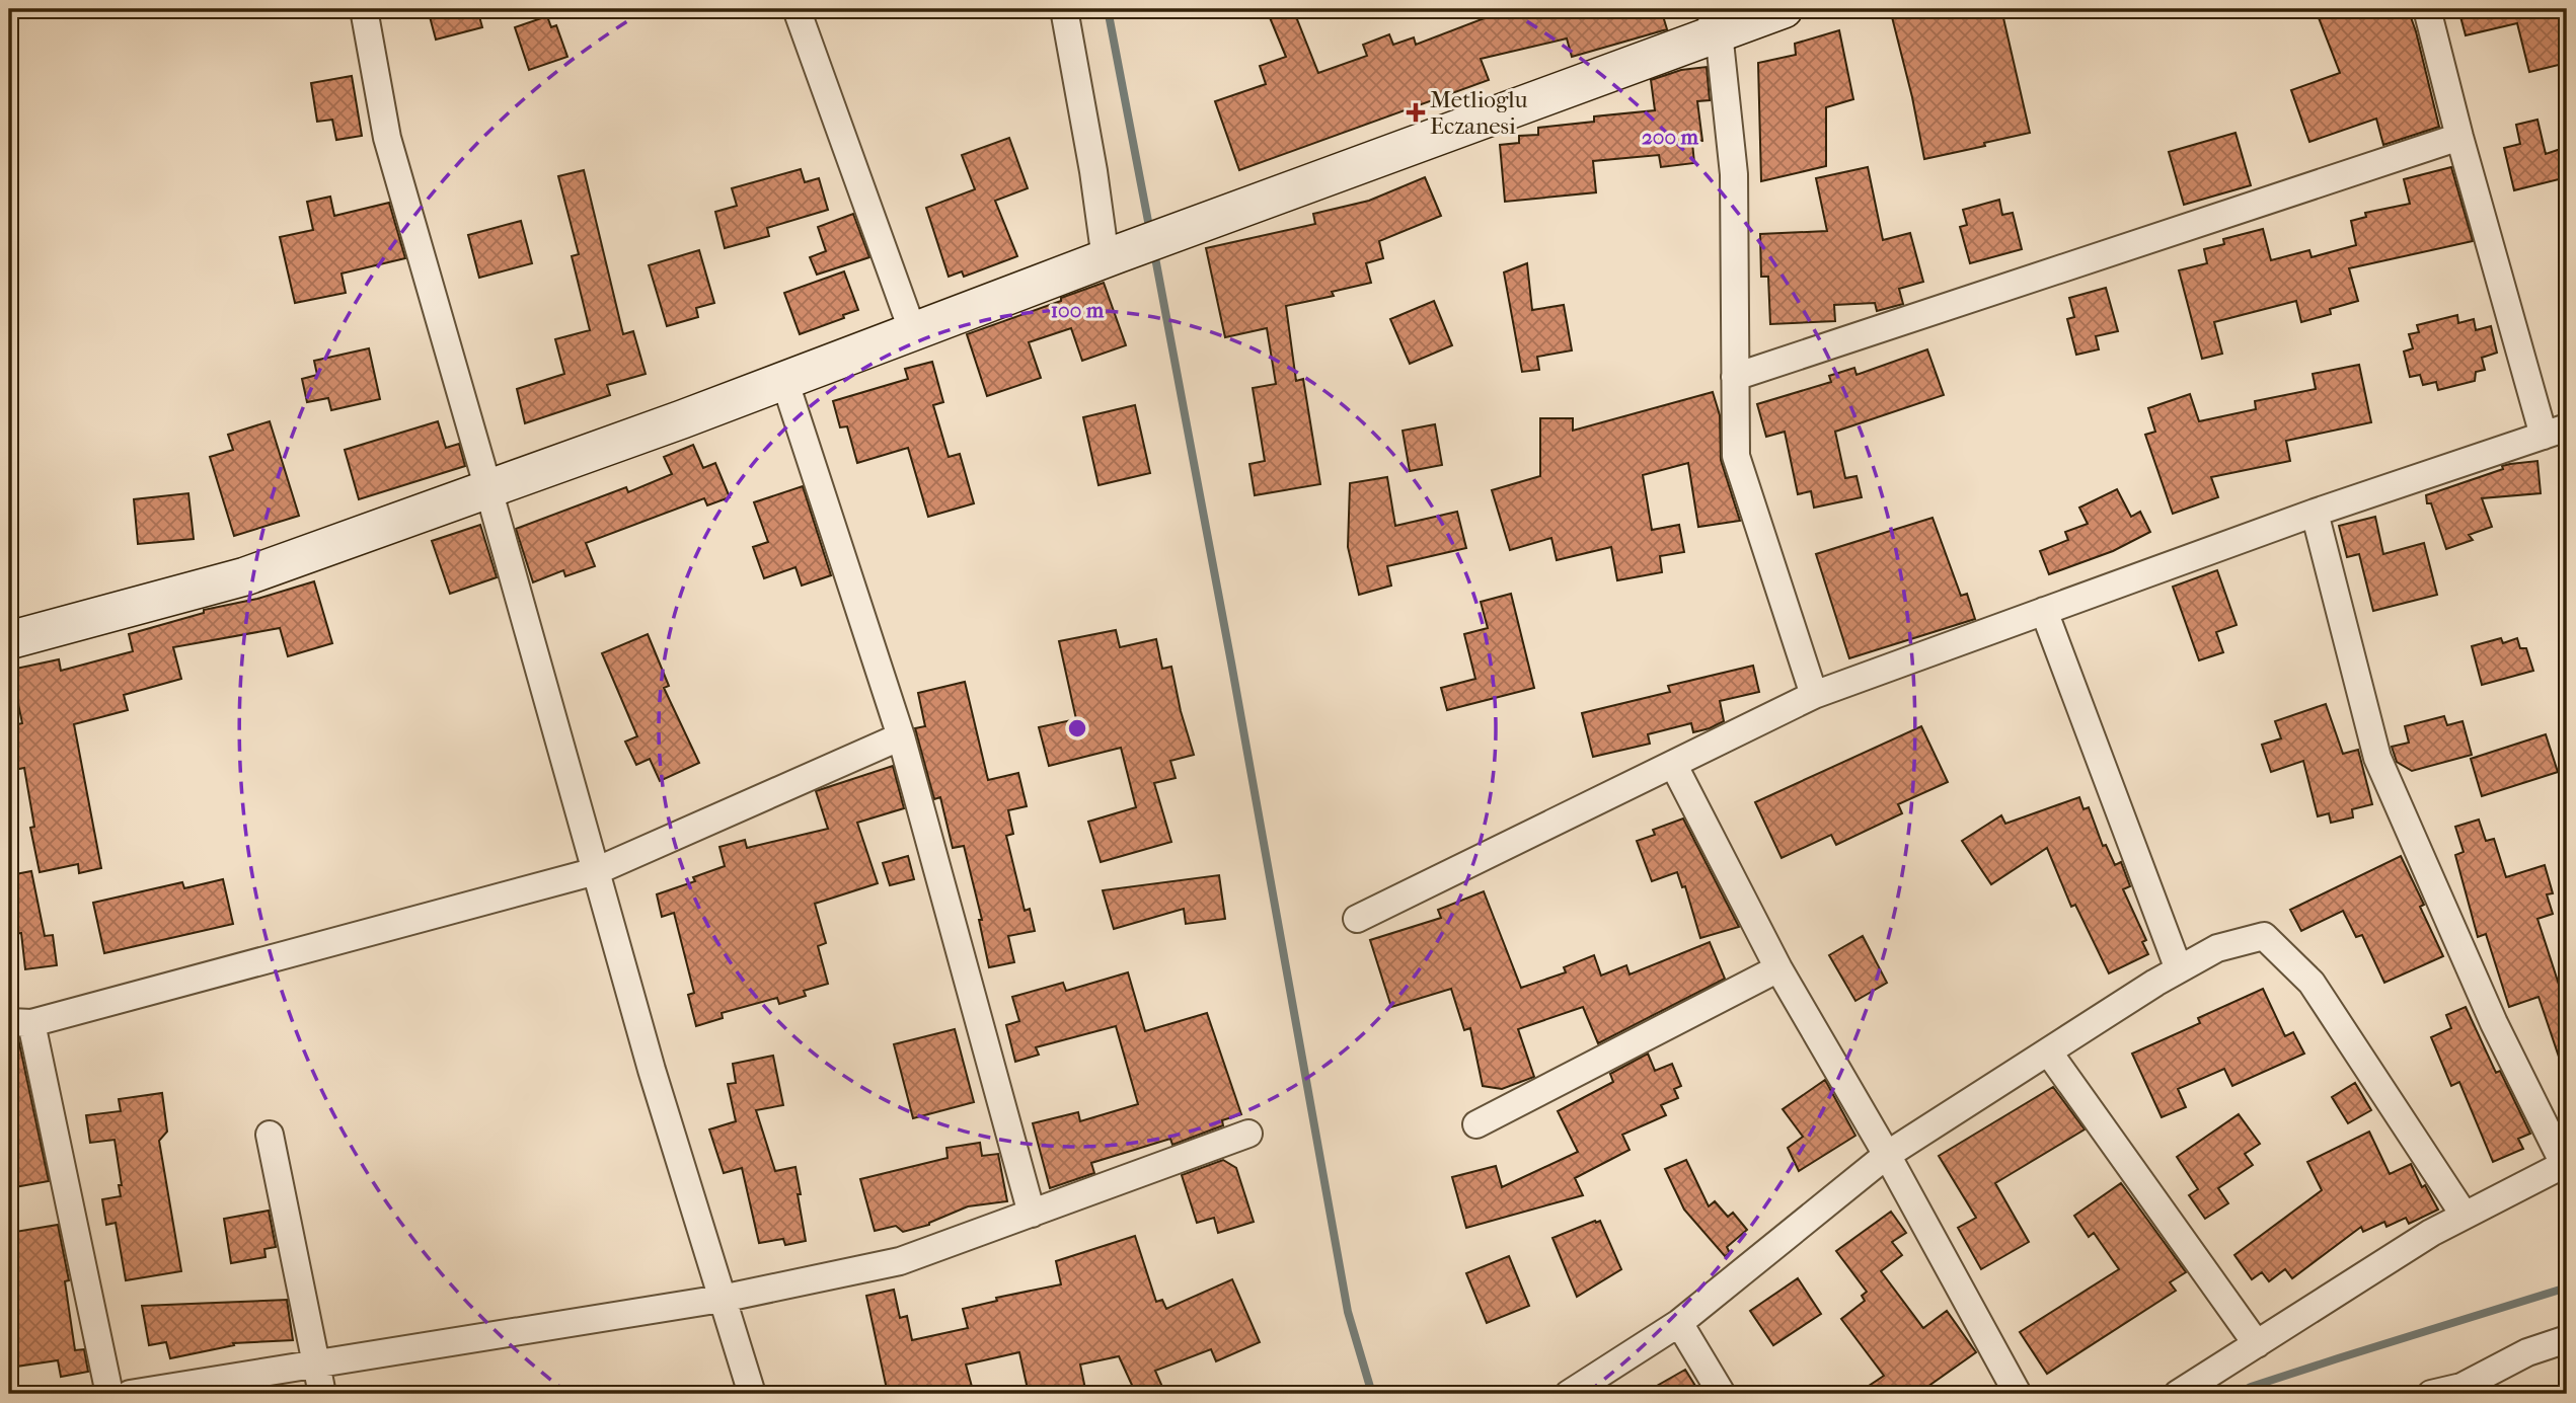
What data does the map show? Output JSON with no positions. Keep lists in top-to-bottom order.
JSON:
{
  "places": {
    "health": ["Metlioglu Eczanesi"]
  },
  "rings": ["200 m", "100 m"]
}
